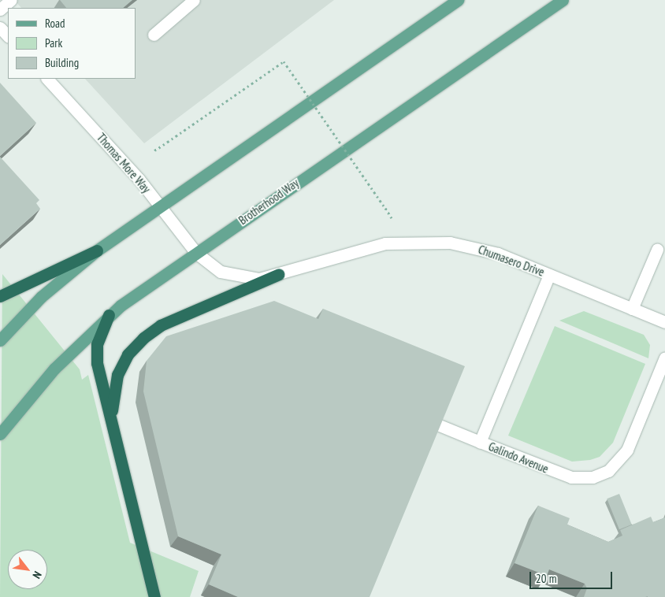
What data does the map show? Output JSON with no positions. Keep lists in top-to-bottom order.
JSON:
{
  "streets": {
    "main road": ["Brotherhood Way"],
    "street": ["Thomas More Way", "Chumasero Drive", "Galindo Avenue"]
  },
  "crossings": [
    ["Thomas More Way", "Brotherhood Way"],
    ["Thomas More Way", "Chumasero Drive"],
    ["Brotherhood Way", "Chumasero Drive"],
    ["Chumasero Drive", "Galindo Avenue"]
  ],
  "legend": ["Road", "Park", "Building"],
  "scale_bar": "20 m",
  "north": "bottom right"
}
